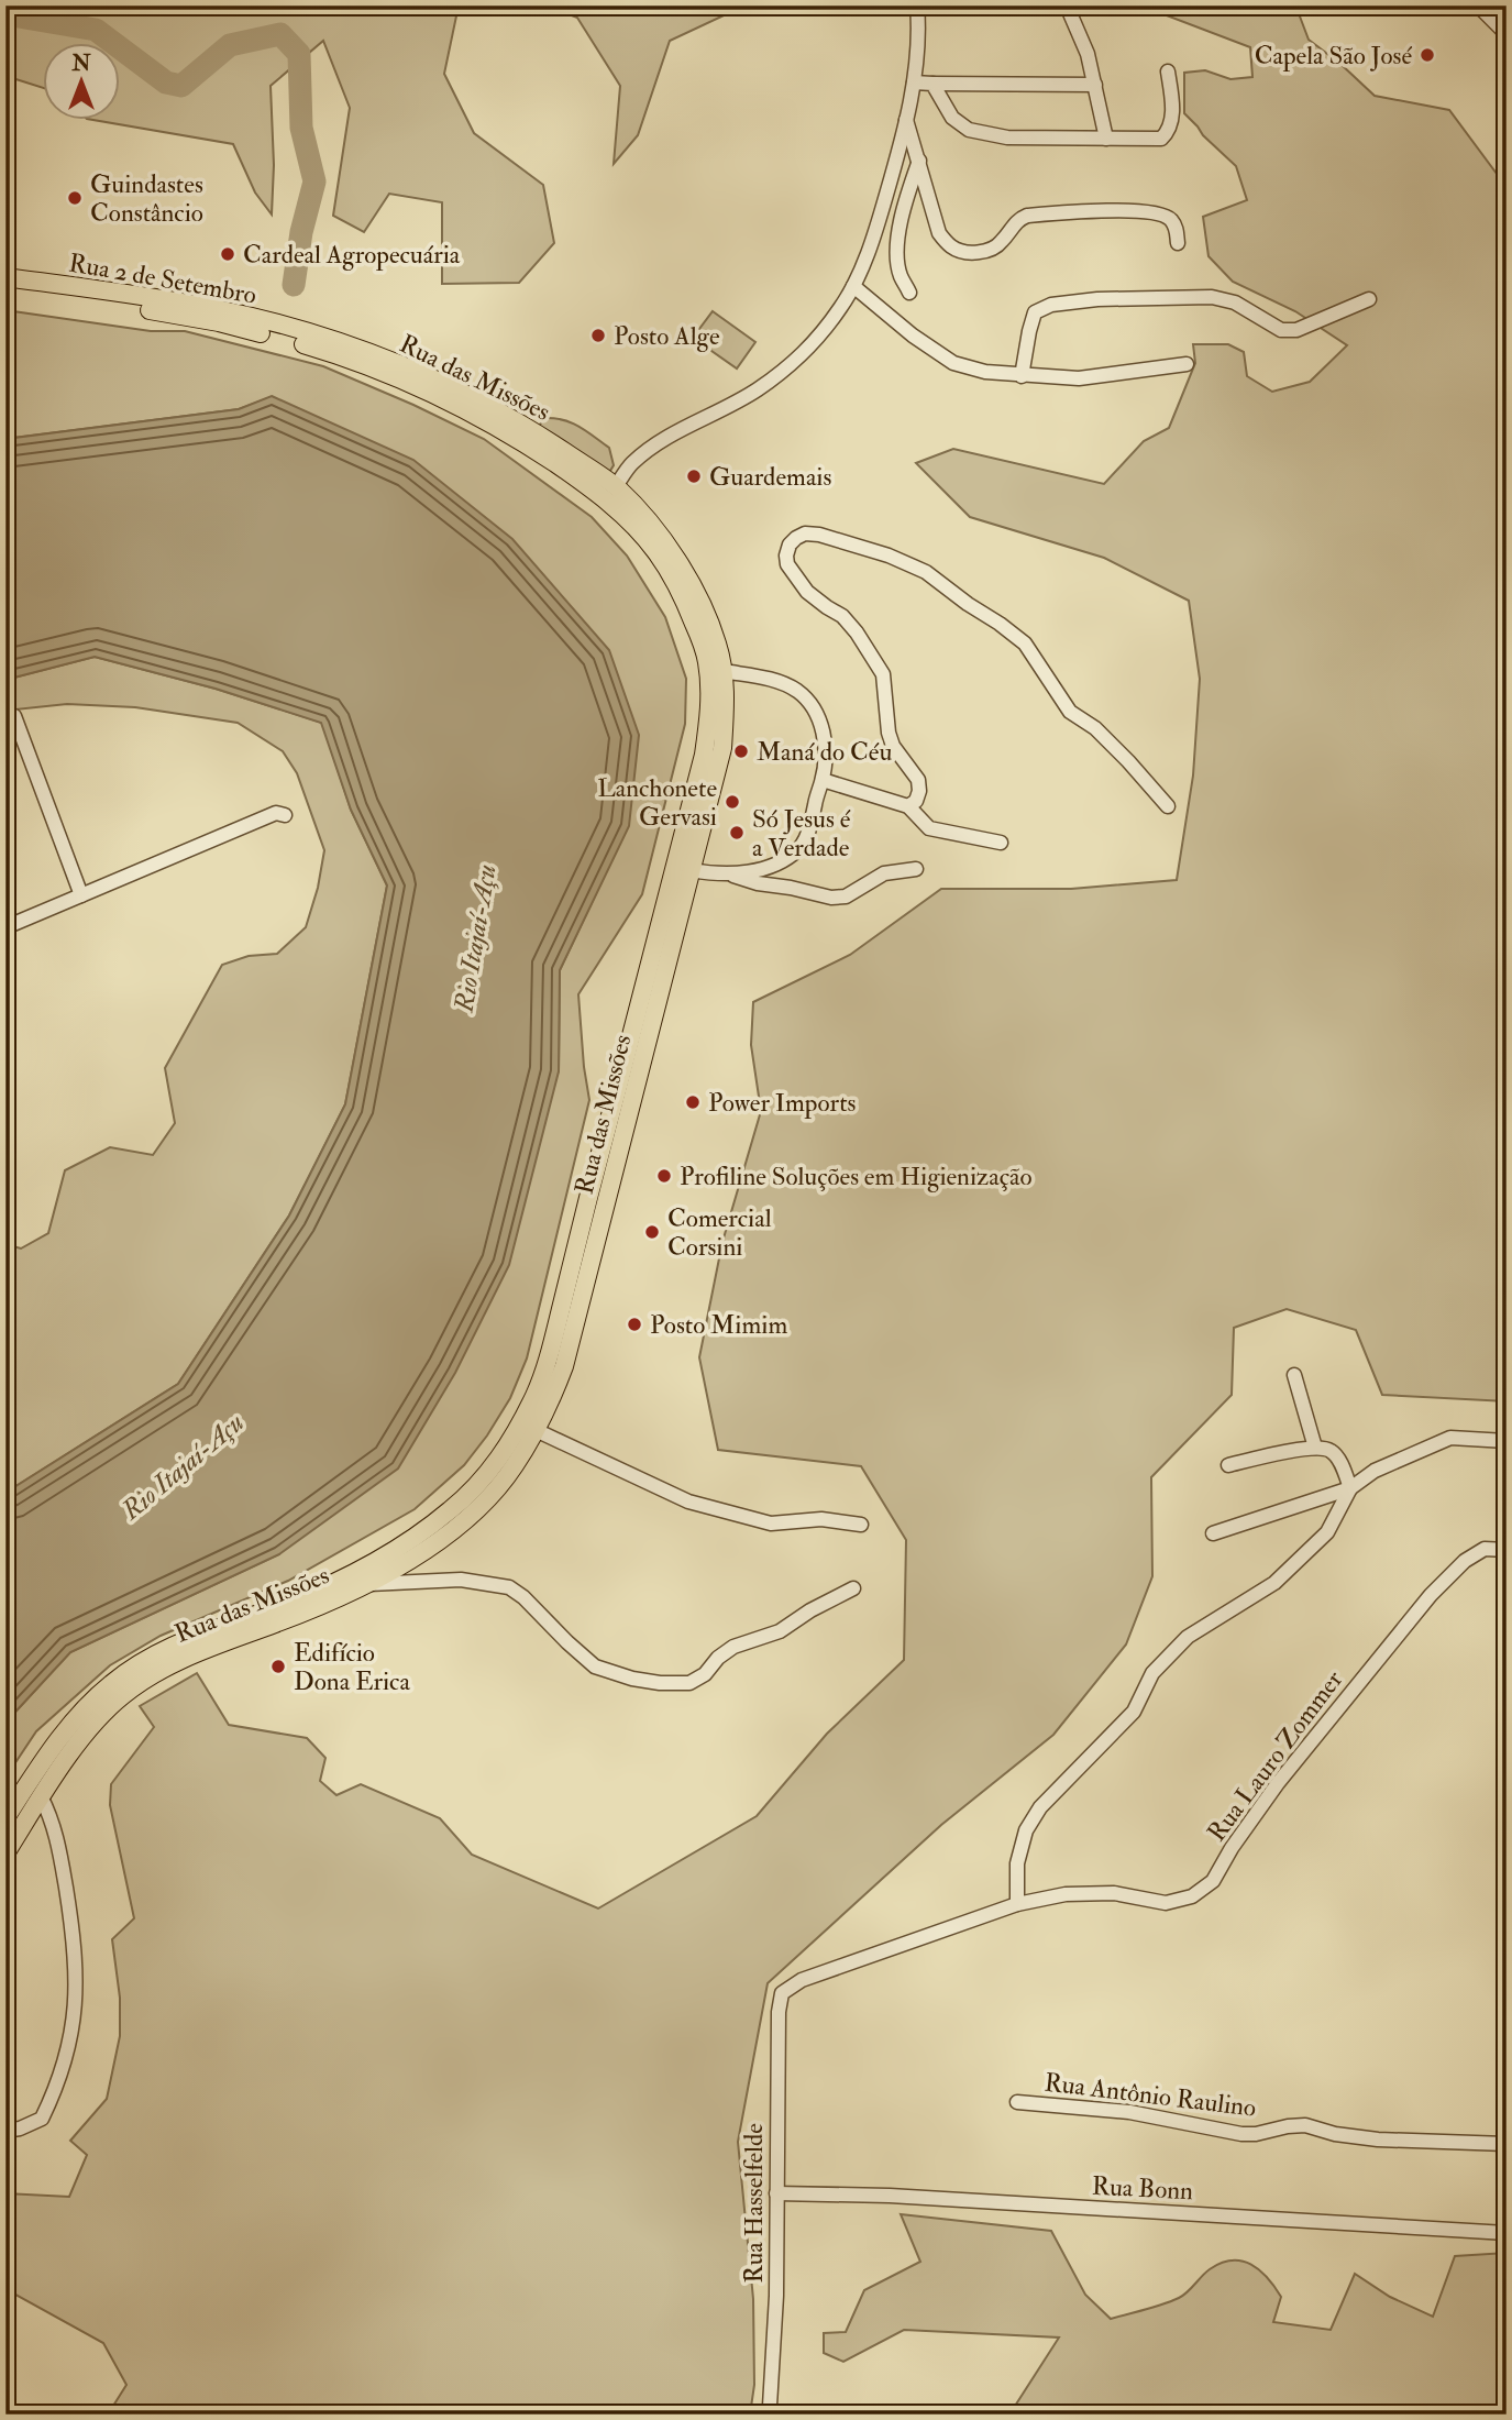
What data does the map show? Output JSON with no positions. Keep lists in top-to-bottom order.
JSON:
{
  "streets": {
    "main road": ["Rua 2 de Setembro", "Rua das Missões"],
    "street": [
      "Rua Lauro Zommer",
      "Rua Antônio Raulino",
      "Rua Bonn",
      "Rua Hasselfelde"
    ]
  },
  "crossings": [
    ["Rua 2 de Setembro", "Rua das Missões"],
    ["Rua Lauro Zommer", "Rua Hasselfelde"],
    ["Rua Bonn", "Rua Hasselfelde"]
  ],
  "water": ["Rio Itajaí-Açu"],
  "places": [
    "Capela São José",
    "Guindastes Constâncio",
    "Cardeal Agropecuária",
    "Posto Alge",
    "Guardemais",
    "Maná do Céu",
    "Lanchonete Gervasi",
    "Só Jesus é a Verdade",
    "Power Imports",
    "Profiline Soluções em Higienização",
    "Comercial Corsini",
    "Posto Mimim",
    "Edifício Dona Erica"
  ],
  "north": "top"
}
